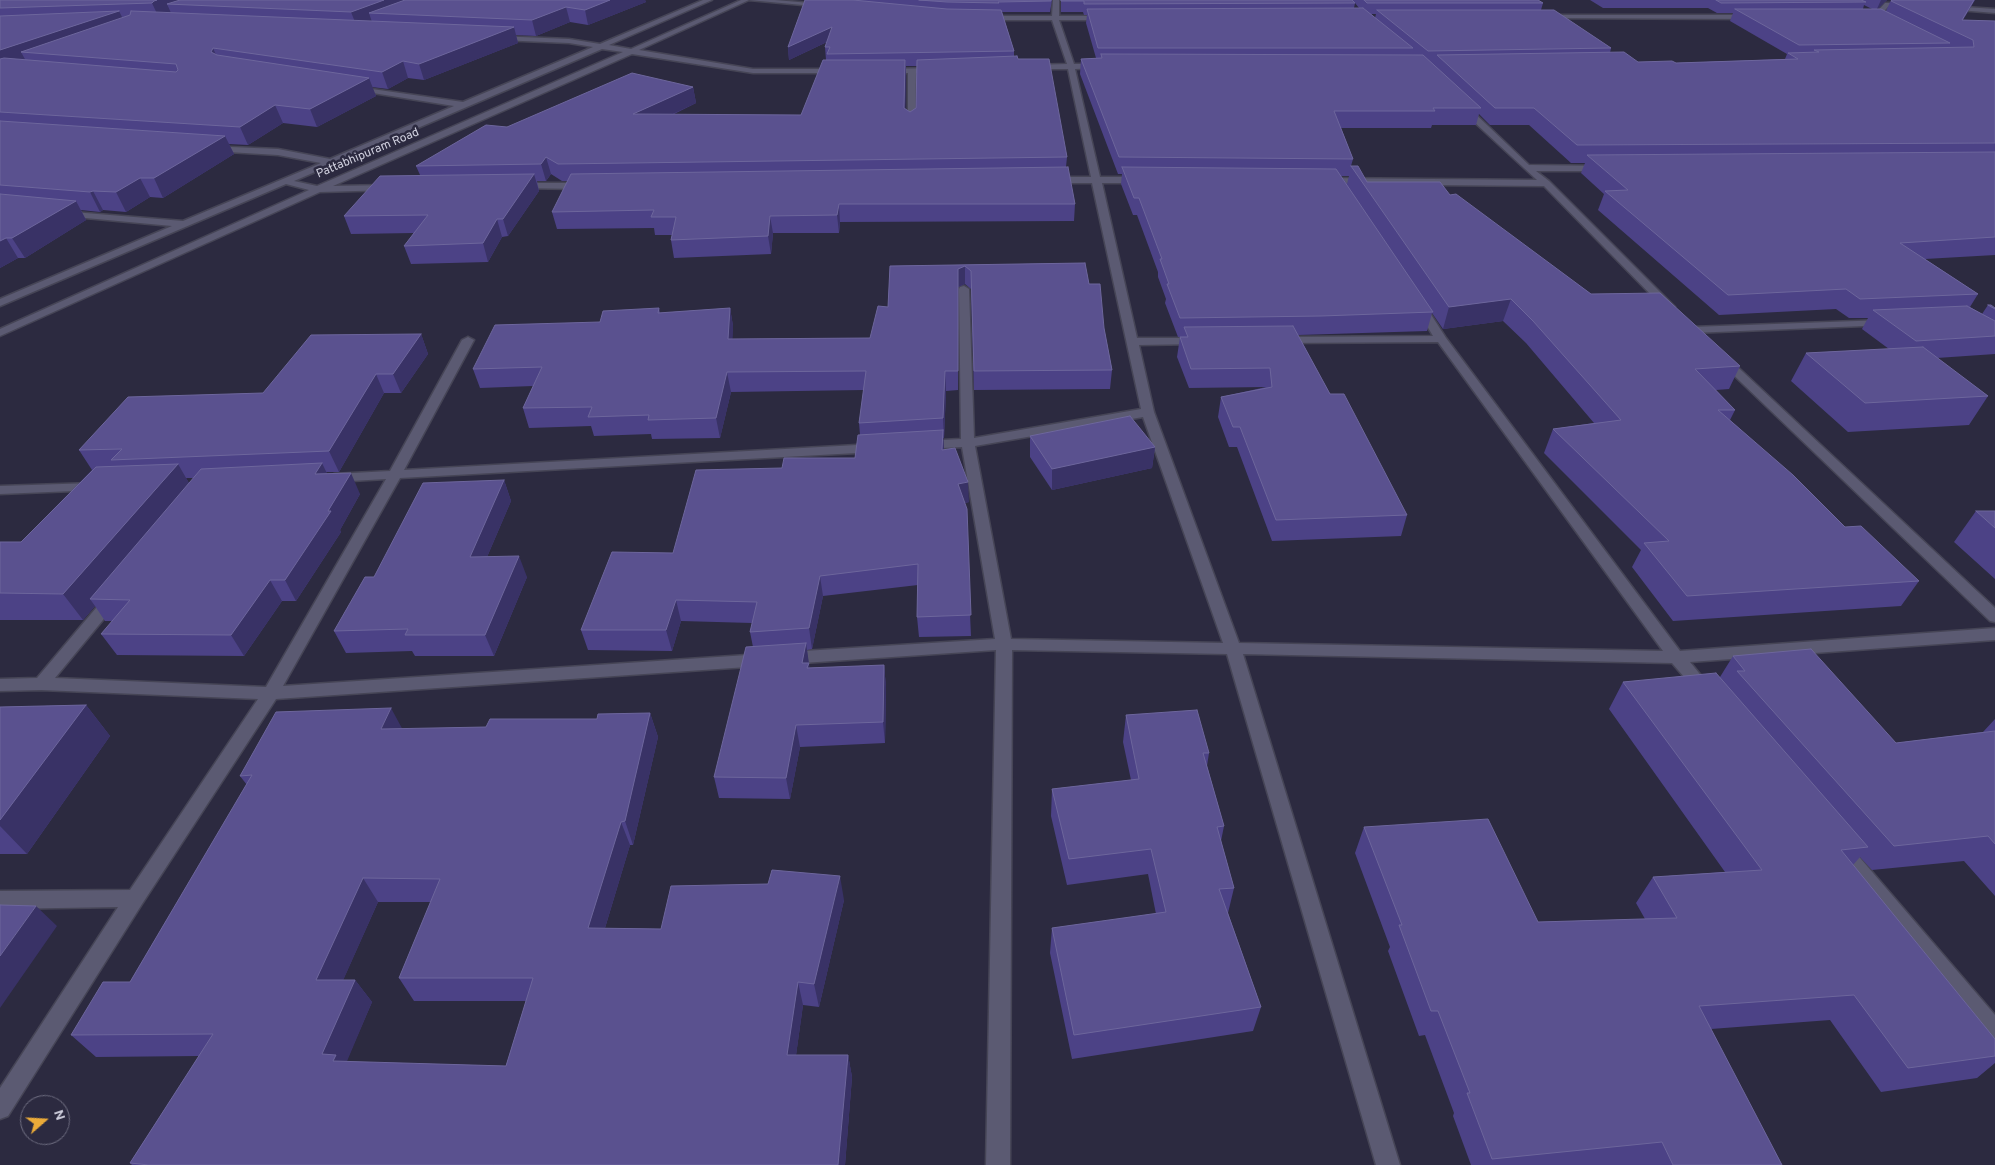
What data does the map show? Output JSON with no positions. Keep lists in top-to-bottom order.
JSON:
{
  "streets": {
    "street": ["Pattabhipuram Road"]
  },
  "north": "right"
}
